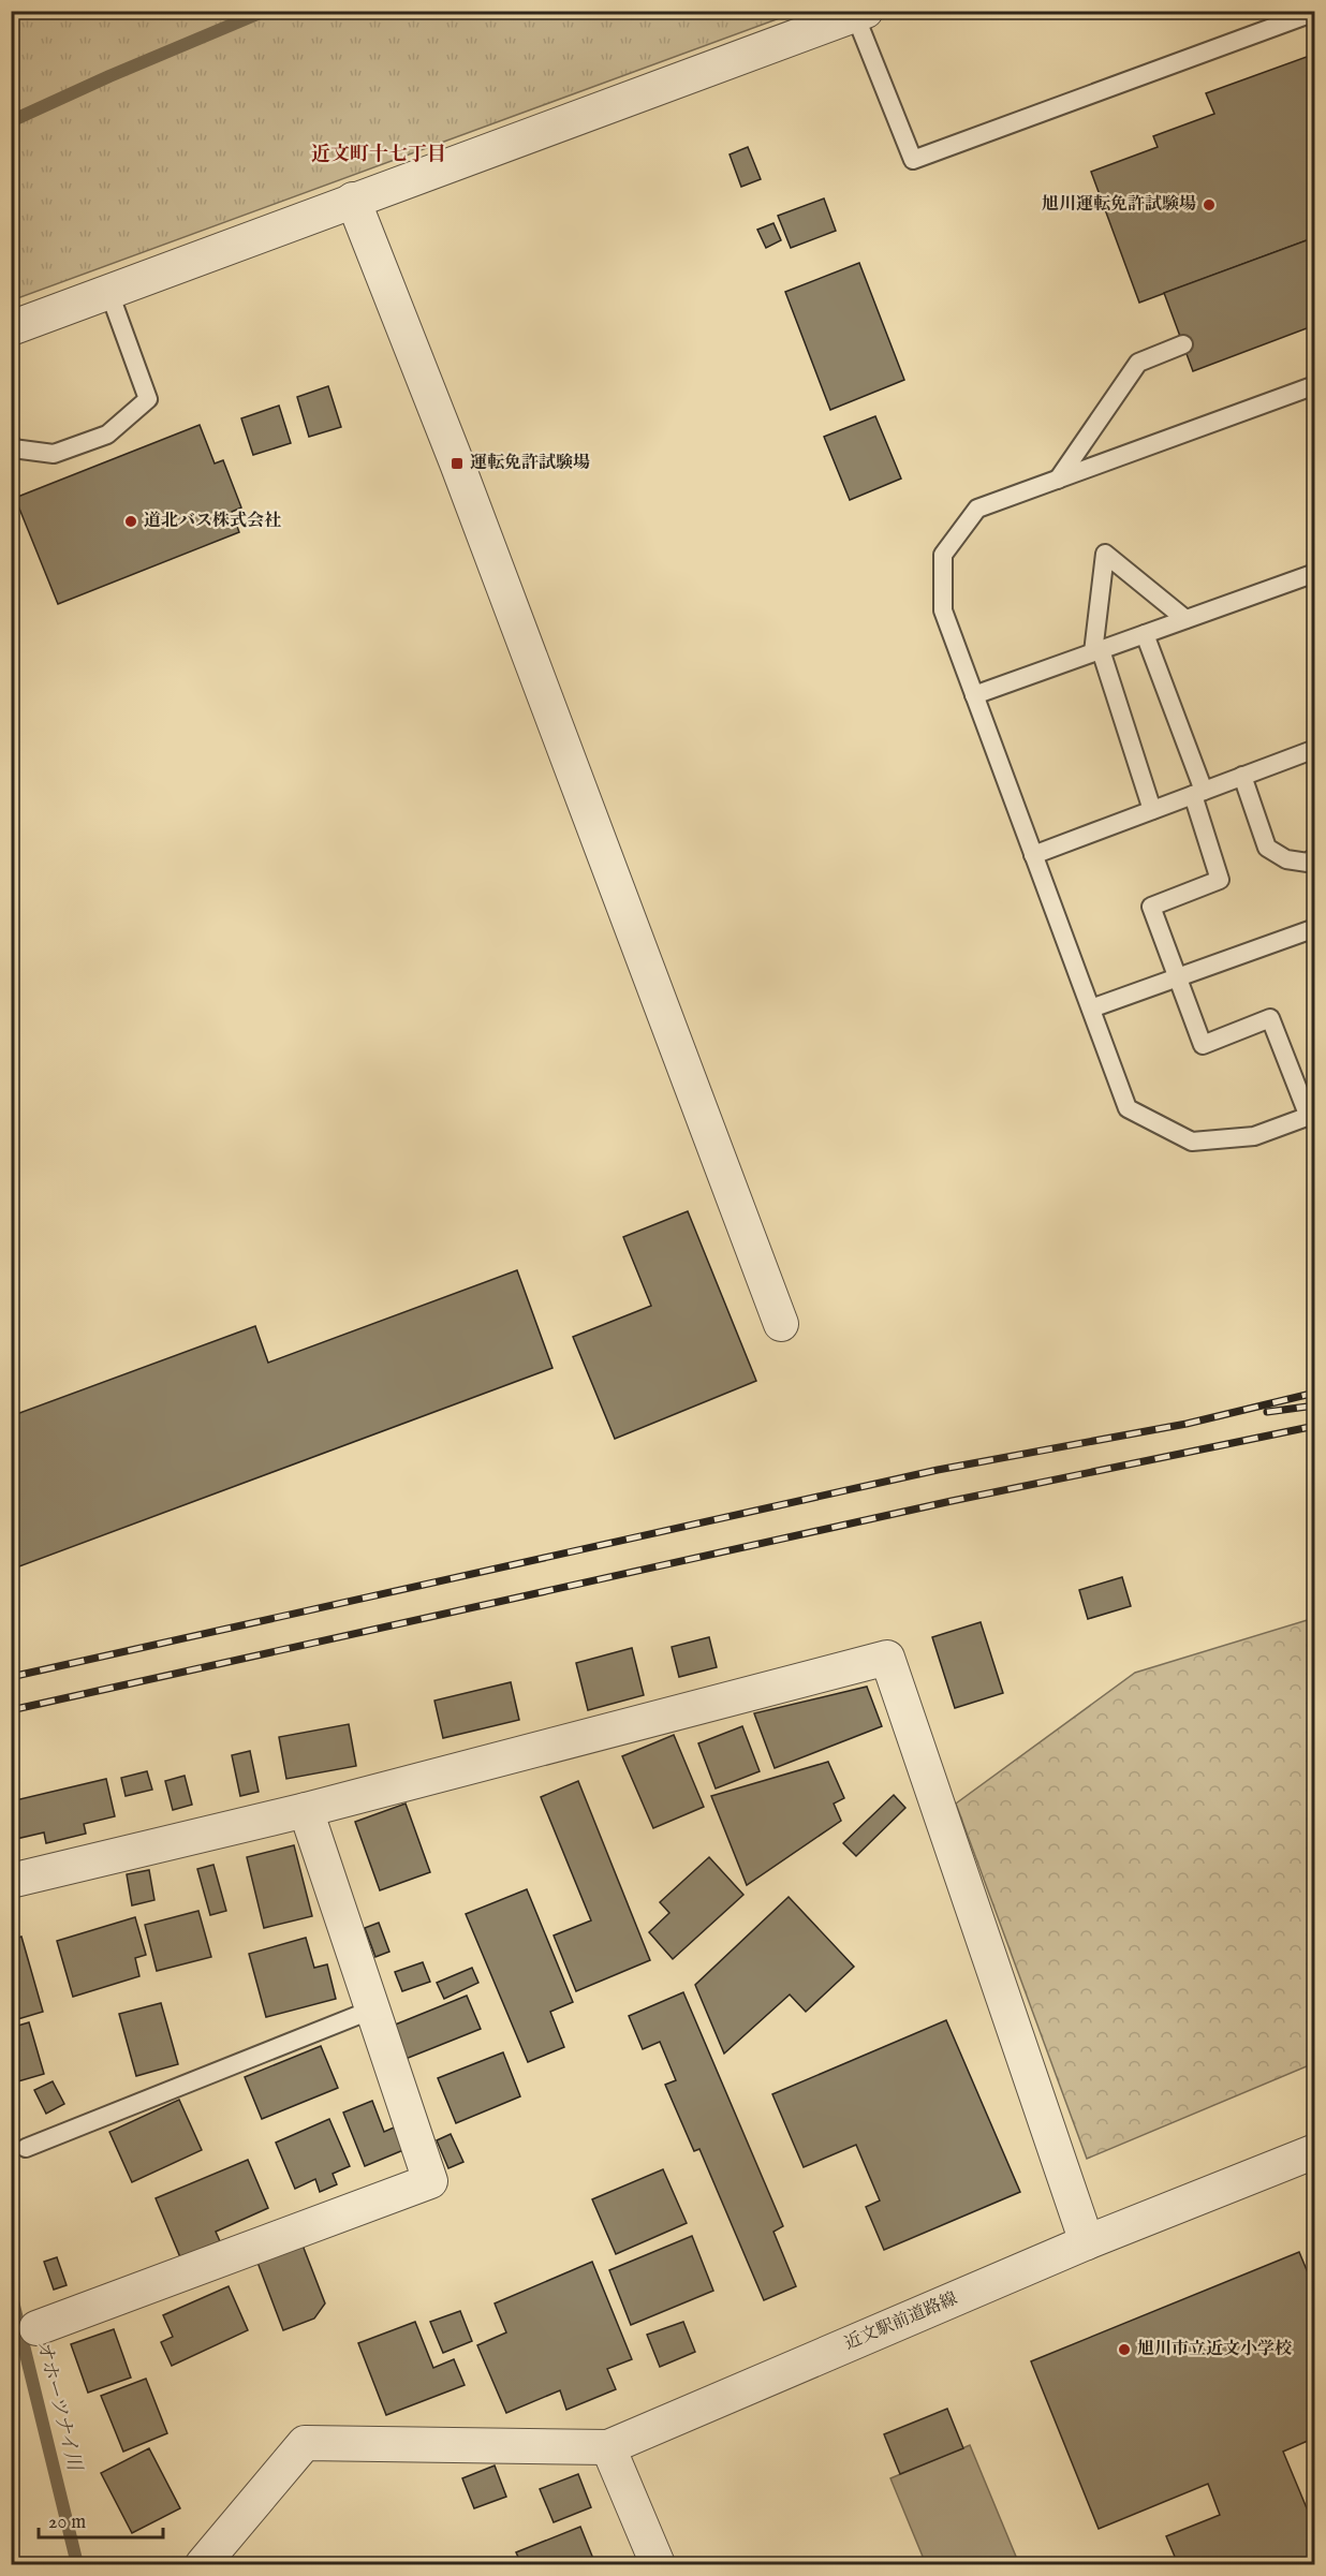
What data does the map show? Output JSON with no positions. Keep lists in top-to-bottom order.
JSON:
{
  "streets": {
    "street": ["近文駅前道路線"]
  },
  "districts": ["近文町十七丁目"],
  "water": ["オホーツナイ川"],
  "places": {
    "other": ["旭川運転免許試験場", "道北バス株式会社", "旭川市立近文小学校"],
    "transit": ["運転免許試験場"]
  },
  "scale_bar": "20 m"
}
